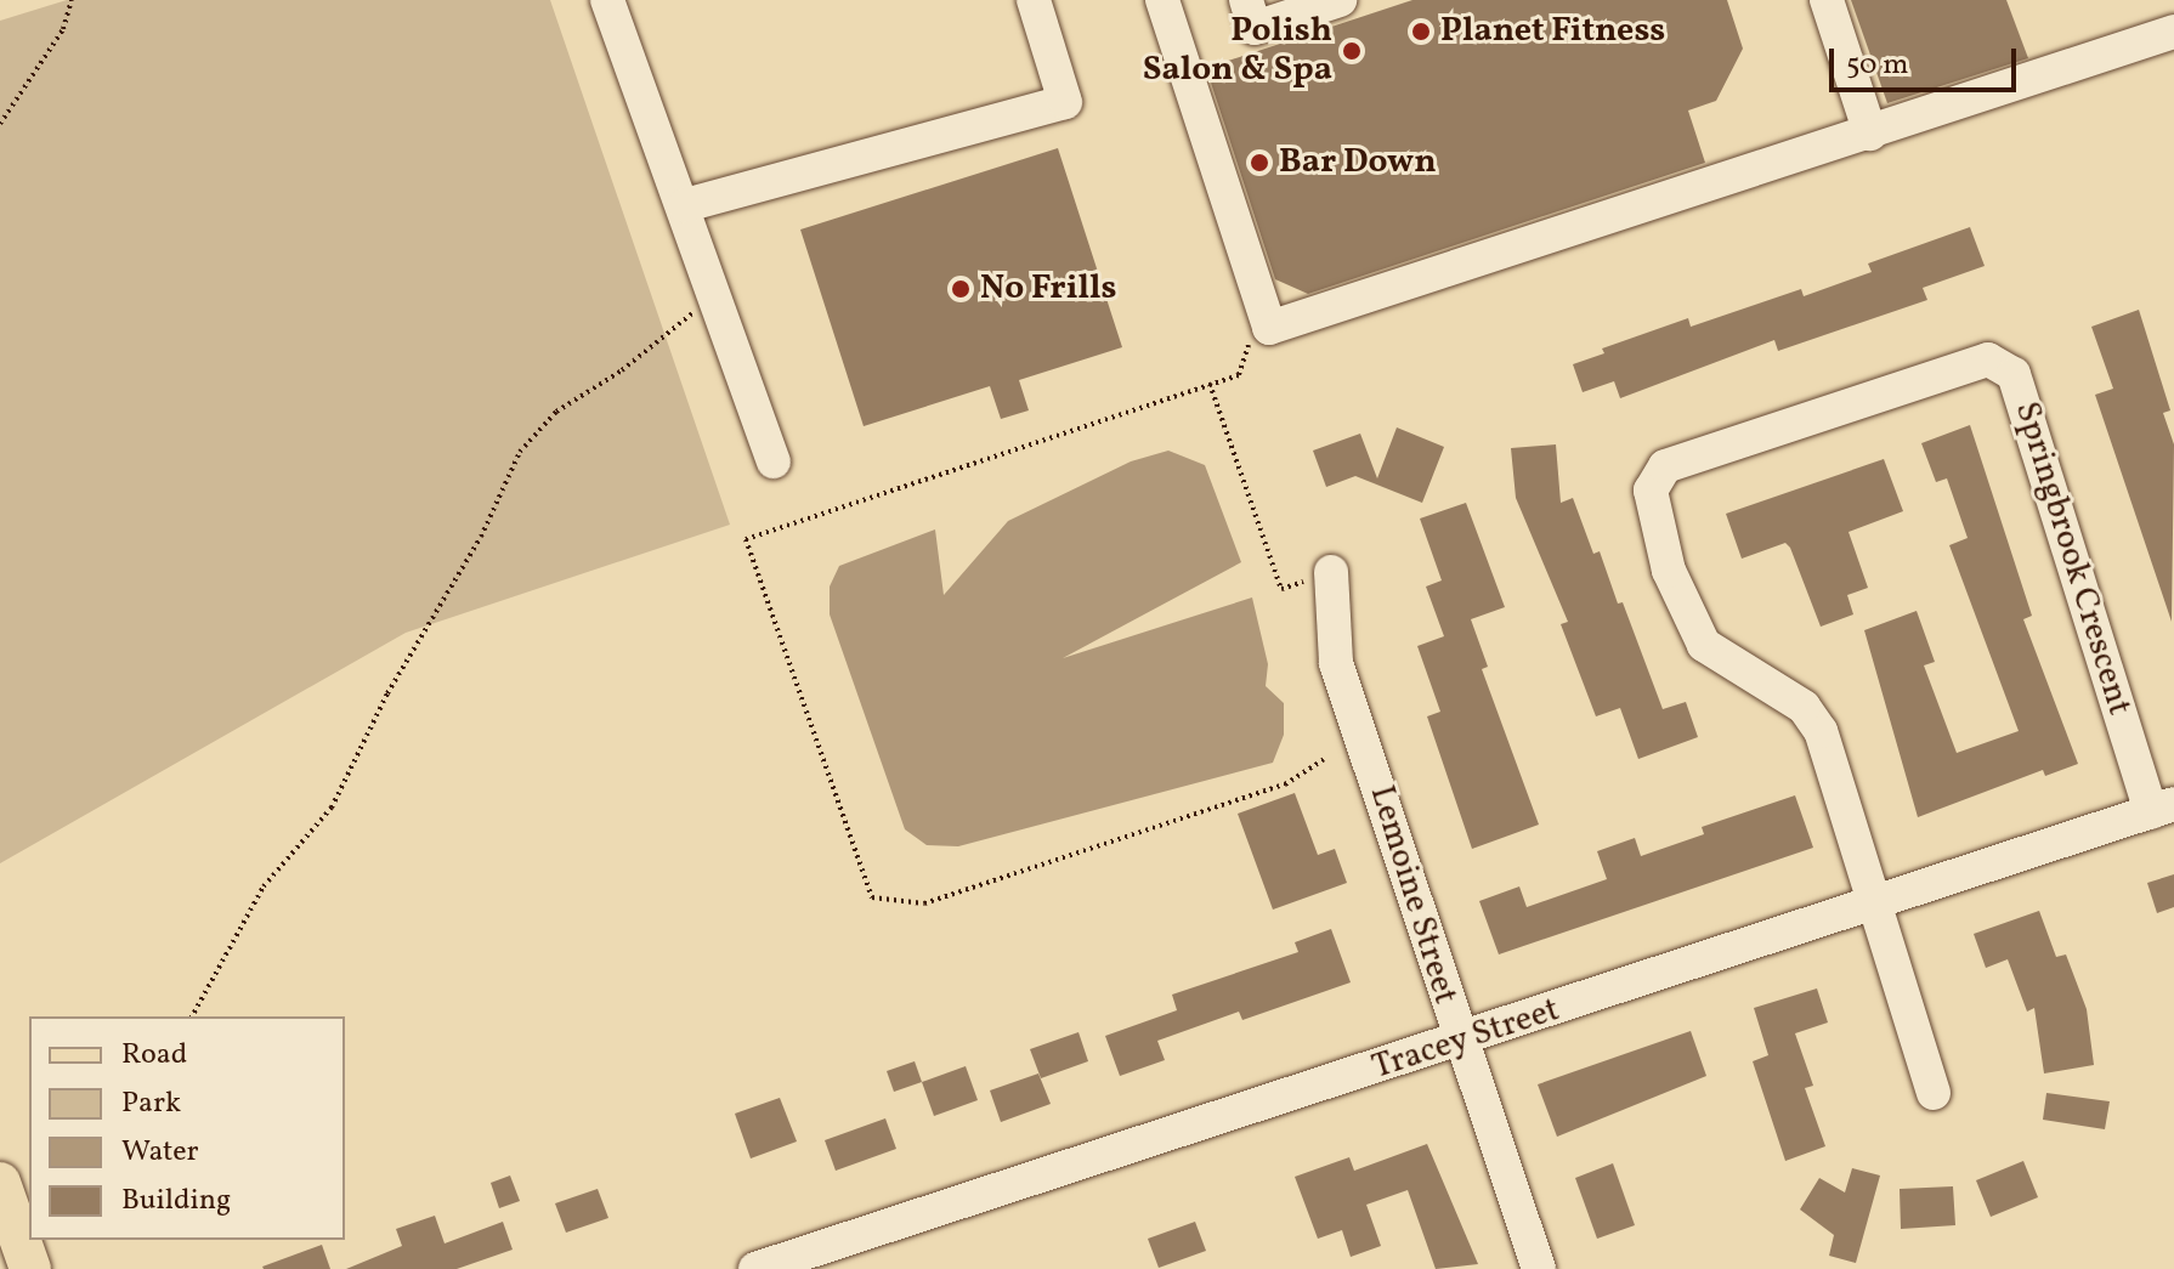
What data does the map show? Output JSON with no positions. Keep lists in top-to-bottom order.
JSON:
{
  "streets": {
    "street": ["Springbrook Crescent", "Lemoine Street", "Tracey Street"]
  },
  "crossings": [
    ["Springbrook Crescent", "Tracey Street"],
    ["Lemoine Street", "Tracey Street"]
  ],
  "places": [
    "Planet Fitness",
    "Polish Salon & Spa",
    "Bar Down",
    "No Frills"
  ],
  "legend": [
    "Road",
    "Park",
    "Water",
    "Building"
  ],
  "scale_bar": "50 m"
}
